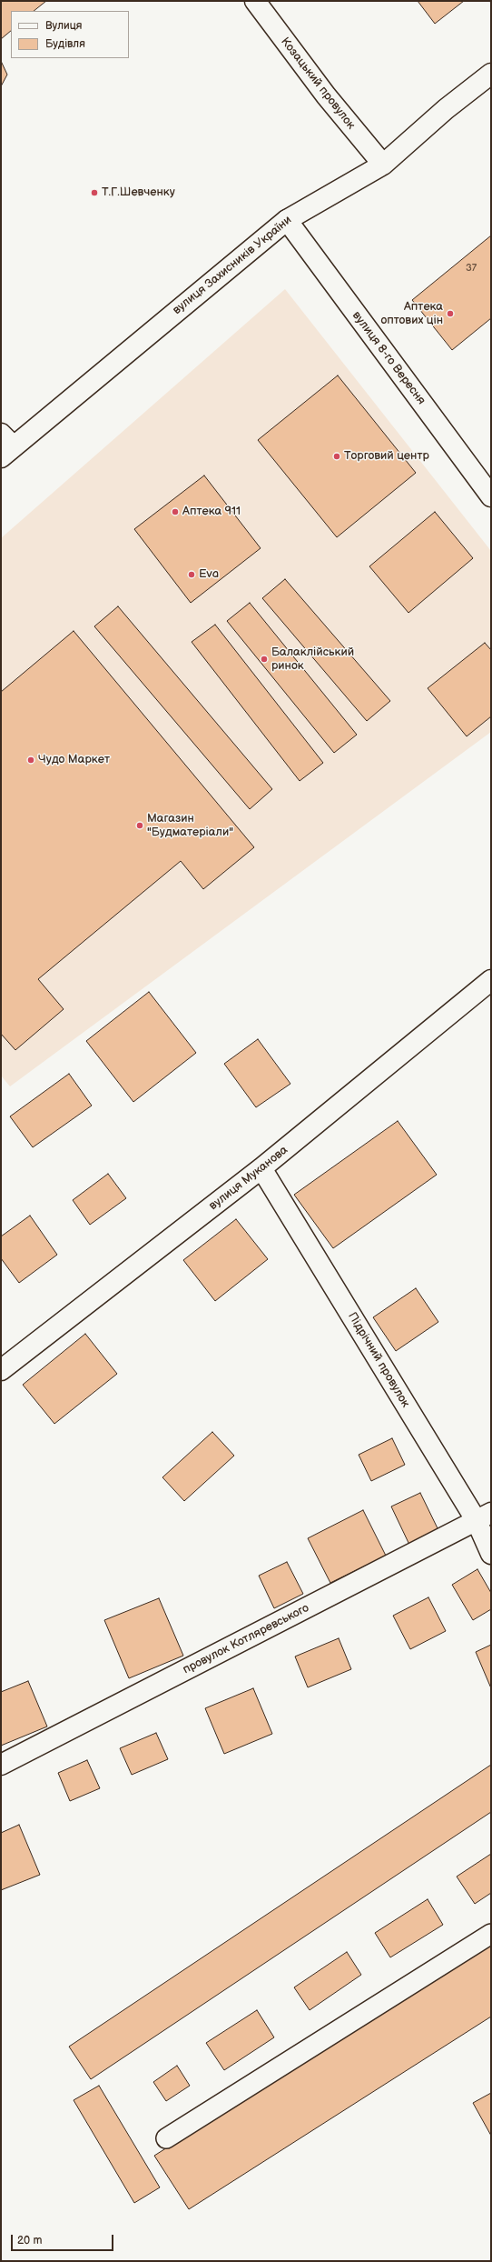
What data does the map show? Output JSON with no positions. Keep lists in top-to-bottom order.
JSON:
{
  "streets": {
    "street": [
      "Козацький провулок",
      "вулиця Захисників України",
      "вулиця 8-го Вересня",
      "вулиця Муканова",
      "Підрічний провулок",
      "провулок Котляревського"
    ]
  },
  "crossings": [
    ["Козацький провулок", "вулиця Захисників України"],
    ["вулиця Захисників України", "вулиця 8-го Вересня"],
    ["вулиця Муканова", "Підрічний провулок"],
    ["Підрічний провулок", "провулок Котляревського"]
  ],
  "places": [
    "Т.Г.Шевченку",
    "Аптека оптових цін",
    "Торговий центр",
    "Аптека 911",
    "Eva",
    "Балаклійський ринок",
    "Чудо Маркет",
    "Магазин \"Будматеріали\""
  ],
  "house_numbers": ["37"],
  "legend": ["Вулиця", "Будівля"],
  "scale_bar": "20 m"
}
